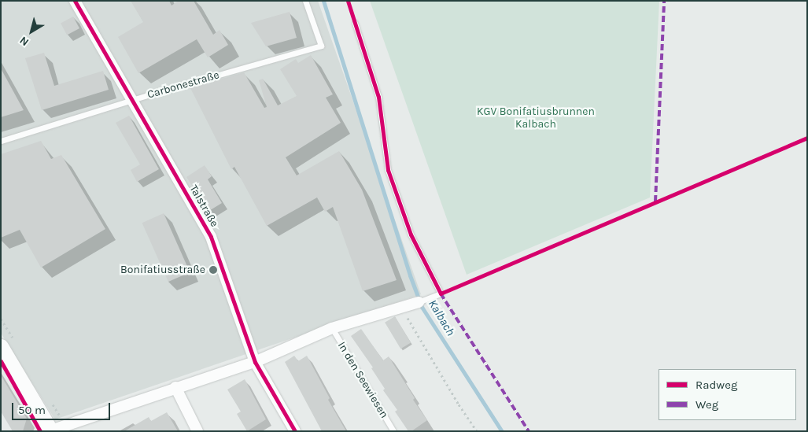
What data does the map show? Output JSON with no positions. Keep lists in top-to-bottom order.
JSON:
{
  "streets": {
    "street": ["Talstraße"],
    "lane": ["Carbonestraße", "In den Seewiesen"]
  },
  "crossings": [
    ["Carbonestraße", "Talstraße"]
  ],
  "water": ["Kalbach"],
  "parks": ["KGV Bonifatiusbrunnen Kalbach"],
  "places": ["Bonifatiusstraße"],
  "legend": ["Radweg", "Weg"],
  "scale_bar": "50 m",
  "north": "bottom left"
}
